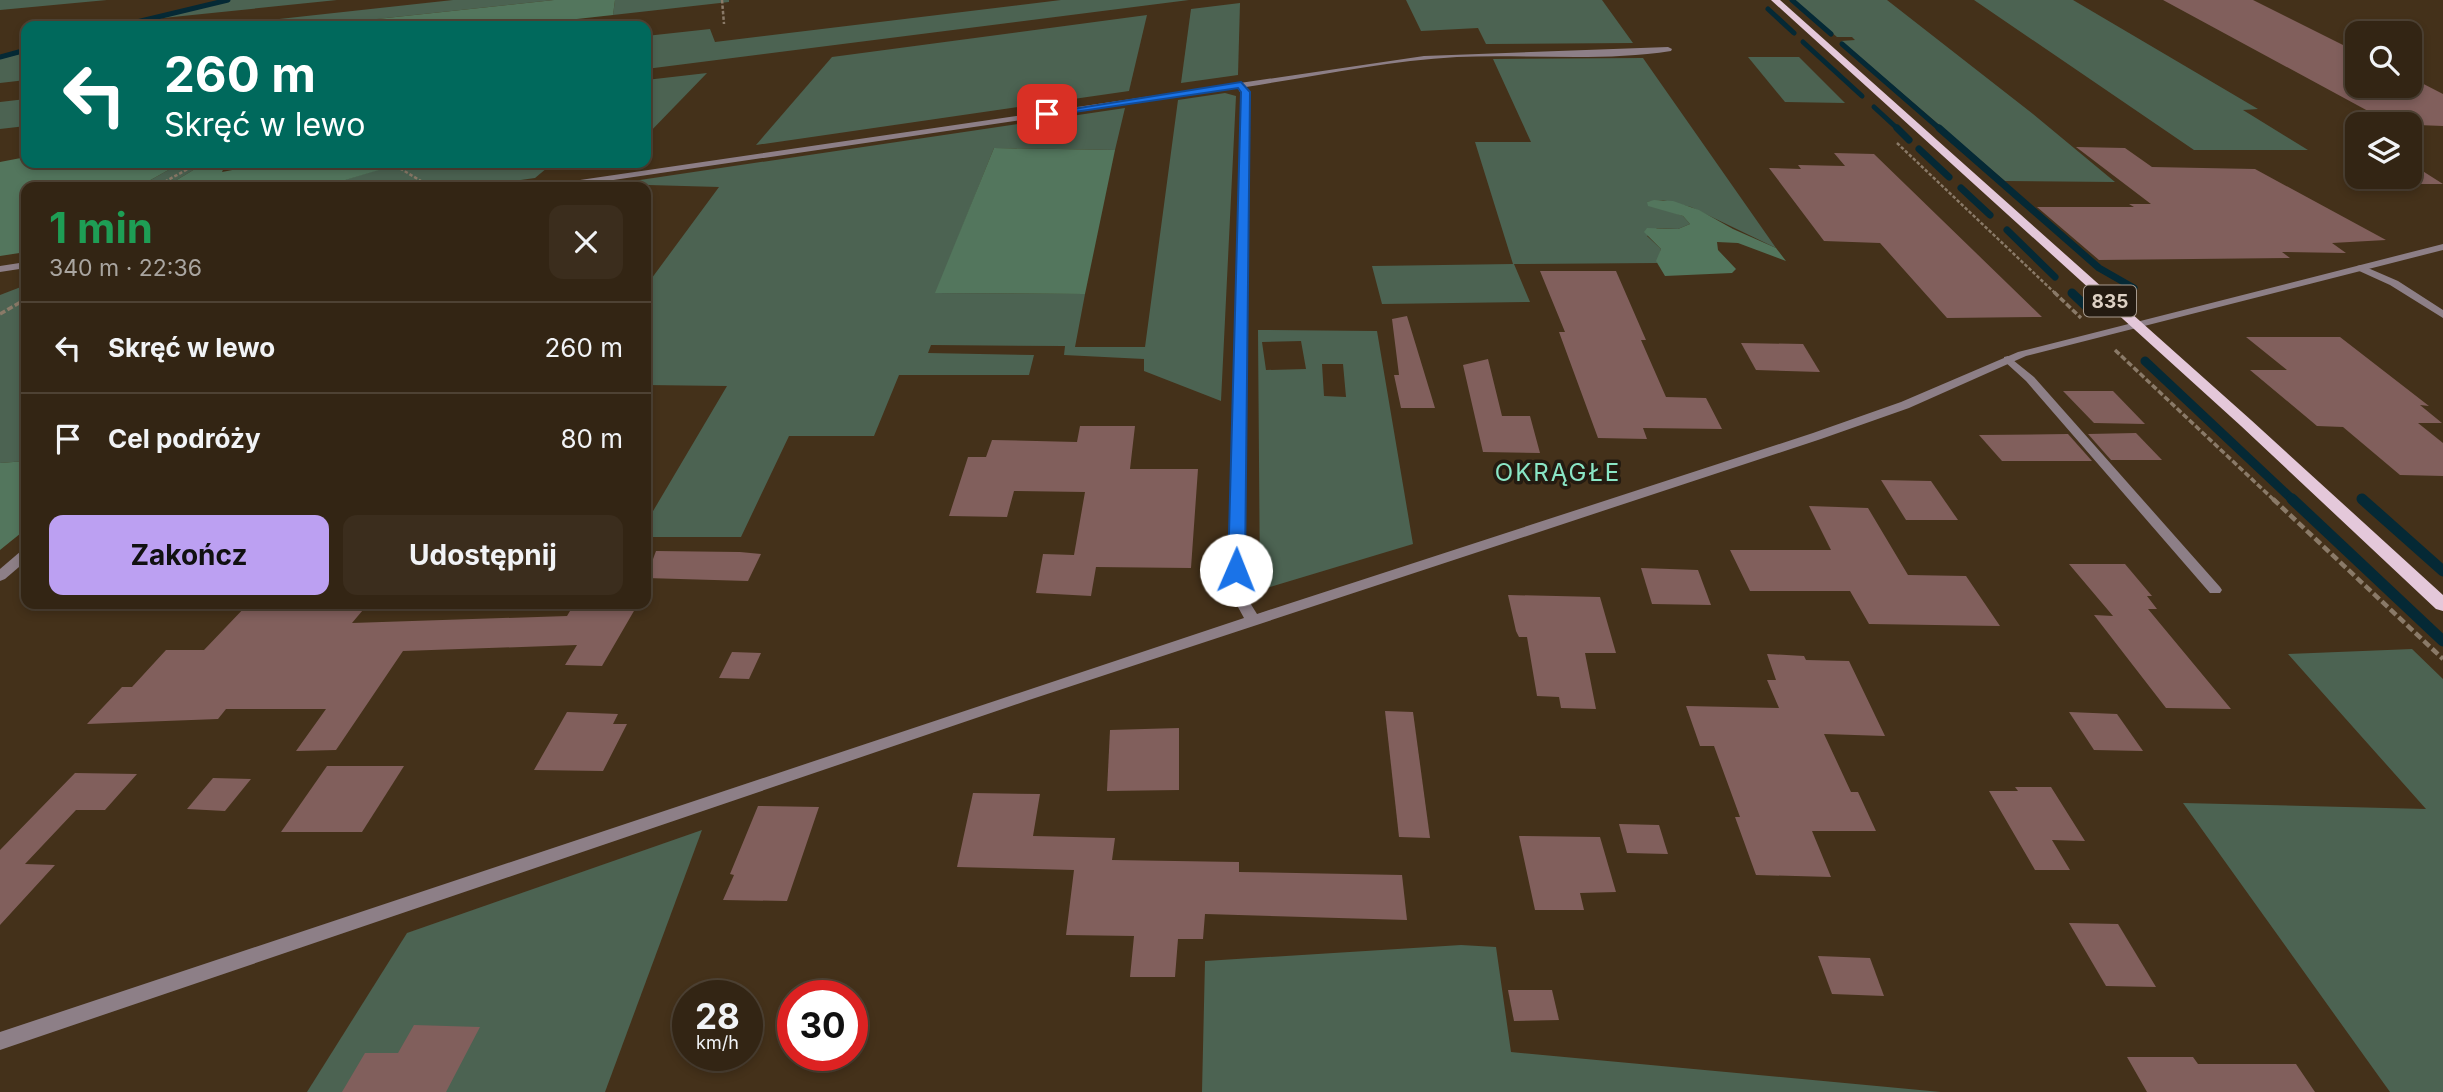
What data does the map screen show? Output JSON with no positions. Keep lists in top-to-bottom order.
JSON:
{
  "streets": {
    "main road": ["835"]
  },
  "districts": ["OKRĄGŁE"],
  "page": {
    "turn": ["260 m", "Skręć w lewo"],
    "heading": ["1 min", "340 m · 22:36"],
    "list": [
      {
        "name": "Skręć w lewo",
        "value": "260 m"
      },
      {
        "name": "Cel podróży",
        "value": "80 m"
      }
    ],
    "buttons": ["Zakończ", "Udostępnij"],
    "speed": "28 km/h",
    "limit": "30"
  }
}
